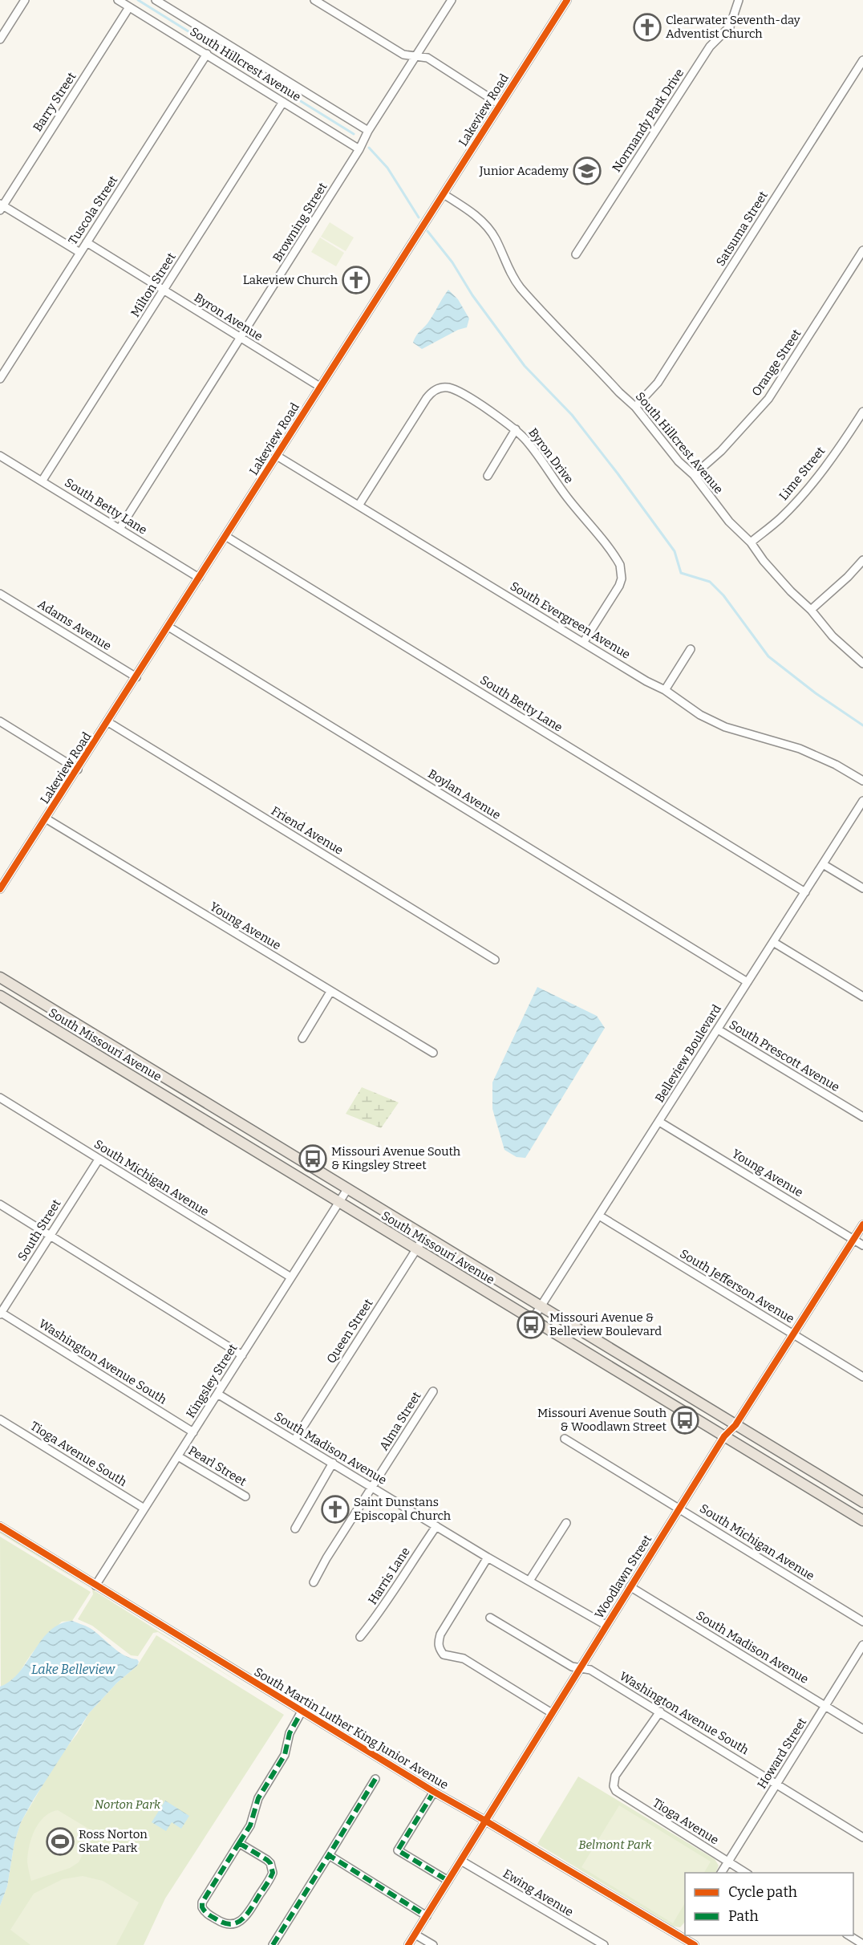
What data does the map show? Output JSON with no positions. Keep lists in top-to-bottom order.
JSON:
{
  "streets": {
    "main road": ["South Missouri Avenue"],
    "street": [
      "South Hillcrest Avenue",
      "Barry Street",
      "Lakeview Road",
      "Normandy Park Drive",
      "Tuscola Street",
      "Browning Street",
      "Satsuma Street",
      "Milton Street",
      "Byron Avenue",
      "Orange Street",
      "Byron Drive",
      "Lime Street",
      "South Betty Lane",
      "South Evergreen Avenue",
      "Adams Avenue",
      "Boylan Avenue",
      "Friend Avenue",
      "Young Avenue",
      "Belleview Boulevard",
      "South Prescott Avenue",
      "South Michigan Avenue",
      "South Street",
      "South Jefferson Avenue",
      "Queen Street",
      "Washington Avenue South",
      "Kingsley Street",
      "Alma Street",
      "South Madison Avenue",
      "Tioga Avenue South",
      "Pearl Street",
      "Harris Lane",
      "Woodlawn Street",
      "South Martin Luther King Junior Avenue",
      "Howard Street",
      "Tioga Avenue",
      "Ewing Avenue"
    ]
  },
  "crossings": [
    ["South Hillcrest Avenue", "Barry Street"],
    ["South Hillcrest Avenue", "Lakeview Road"],
    ["South Hillcrest Avenue", "Tuscola Street"],
    ["South Hillcrest Avenue", "Browning Street"],
    ["South Hillcrest Avenue", "Satsuma Street"],
    ["South Hillcrest Avenue", "Milton Street"],
    ["South Hillcrest Avenue", "Orange Street"],
    ["South Hillcrest Avenue", "Lime Street"],
    ["Lakeview Road", "Byron Avenue"],
    ["Lakeview Road", "South Betty Lane"],
    ["Lakeview Road", "South Evergreen Avenue"],
    ["Lakeview Road", "Adams Avenue"],
    ["Lakeview Road", "Boylan Avenue"],
    ["Lakeview Road", "Friend Avenue"],
    ["Lakeview Road", "Young Avenue"],
    ["Tuscola Street", "Byron Avenue"],
    ["Browning Street", "Byron Avenue"],
    ["Browning Street", "South Betty Lane"],
    ["Milton Street", "Byron Avenue"],
    ["Milton Street", "South Betty Lane"],
    ["Byron Drive", "South Evergreen Avenue"],
    ["South Betty Lane", "Belleview Boulevard"],
    ["Boylan Avenue", "Belleview Boulevard"],
    ["Young Avenue", "Belleview Boulevard"],
    ["Young Avenue", "Woodlawn Street"],
    ["South Missouri Avenue", "Belleview Boulevard"],
    ["South Missouri Avenue", "Queen Street"],
    ["South Missouri Avenue", "Kingsley Street"],
    ["South Missouri Avenue", "Woodlawn Street"],
    ["Belleview Boulevard", "South Prescott Avenue"],
    ["Belleview Boulevard", "South Jefferson Avenue"],
    ["South Michigan Avenue", "South Street"],
    ["South Michigan Avenue", "Kingsley Street"],
    ["South Michigan Avenue", "Woodlawn Street"],
    ["South Street", "Washington Avenue South"],
    ["South Jefferson Avenue", "Woodlawn Street"],
    ["Queen Street", "South Madison Avenue"],
    ["Washington Avenue South", "Kingsley Street"],
    ["Washington Avenue South", "Woodlawn Street"],
    ["Washington Avenue South", "Howard Street"],
    ["Washington Avenue South", "Tioga Avenue"],
    ["Kingsley Street", "South Madison Avenue"],
    ["Kingsley Street", "Tioga Avenue South"],
    ["Kingsley Street", "Pearl Street"],
    ["Kingsley Street", "South Martin Luther King Junior Avenue"],
    ["Alma Street", "South Madison Avenue"],
    ["South Madison Avenue", "Harris Lane"],
    ["South Madison Avenue", "Woodlawn Street"],
    ["South Madison Avenue", "Howard Street"],
    ["Woodlawn Street", "South Martin Luther King Junior Avenue"],
    ["Woodlawn Street", "Ewing Avenue"],
    ["Howard Street", "Tioga Avenue"]
  ],
  "water": ["Lake Belleview"],
  "parks": ["Norton Park", "Belmont Park"],
  "places": {
    "church": ["Clearwater Seventh-day Adventist Church", "Lakeview Church", "Saint Dunstans Episcopal Church"],
    "school or university": ["Junior Academy"],
    "bus stop": ["Missouri Avenue South & Kingsley Street", "Missouri Avenue & Belleview Boulevard", "Missouri Avenue South & Woodlawn Street"],
    "sports": ["Ross Norton Skate Park"]
  },
  "legend": ["Cycle path", "Path"]
}
